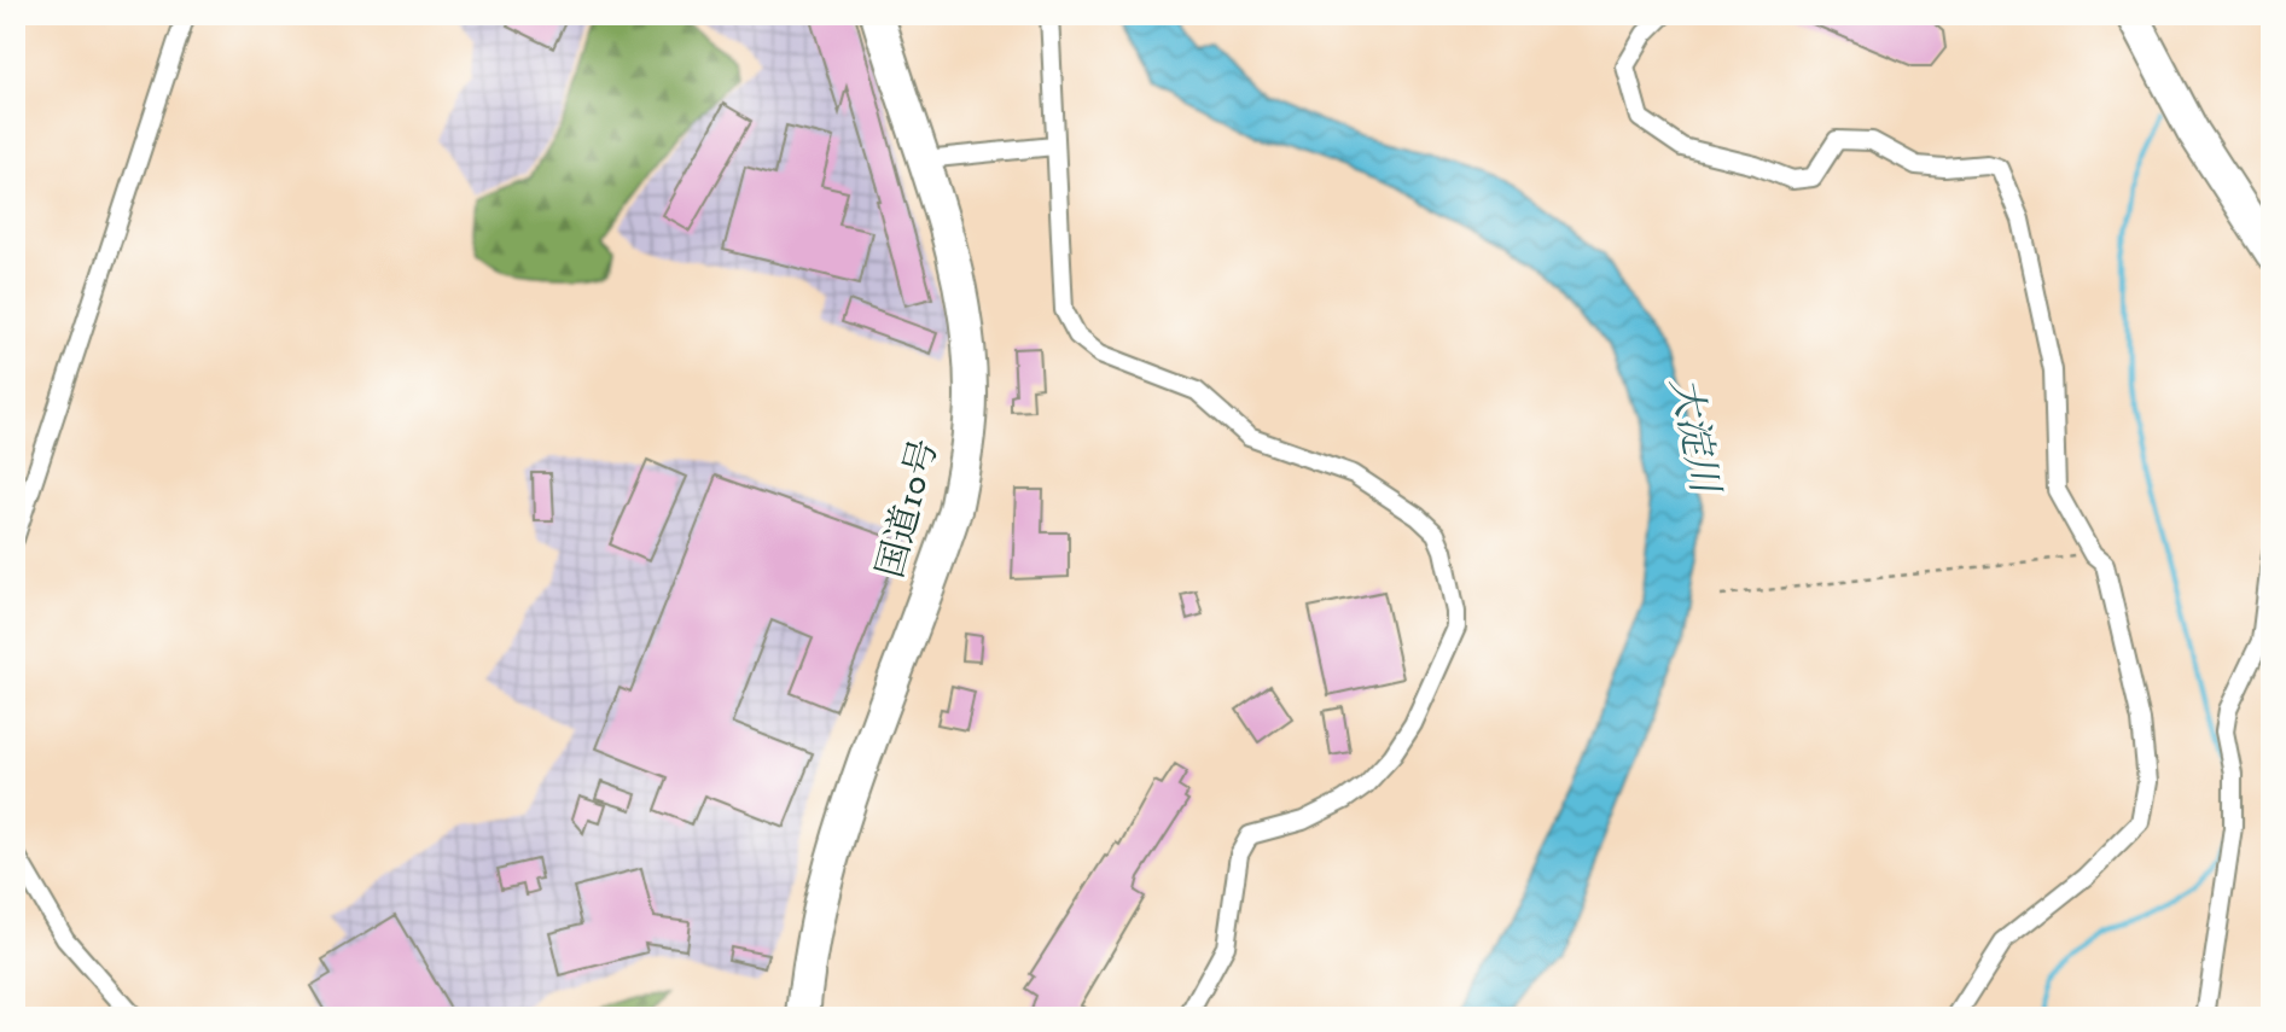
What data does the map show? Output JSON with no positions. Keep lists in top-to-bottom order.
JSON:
{
  "streets": {
    "highway": ["国道10号"]
  },
  "water": ["大淀川"]
}
